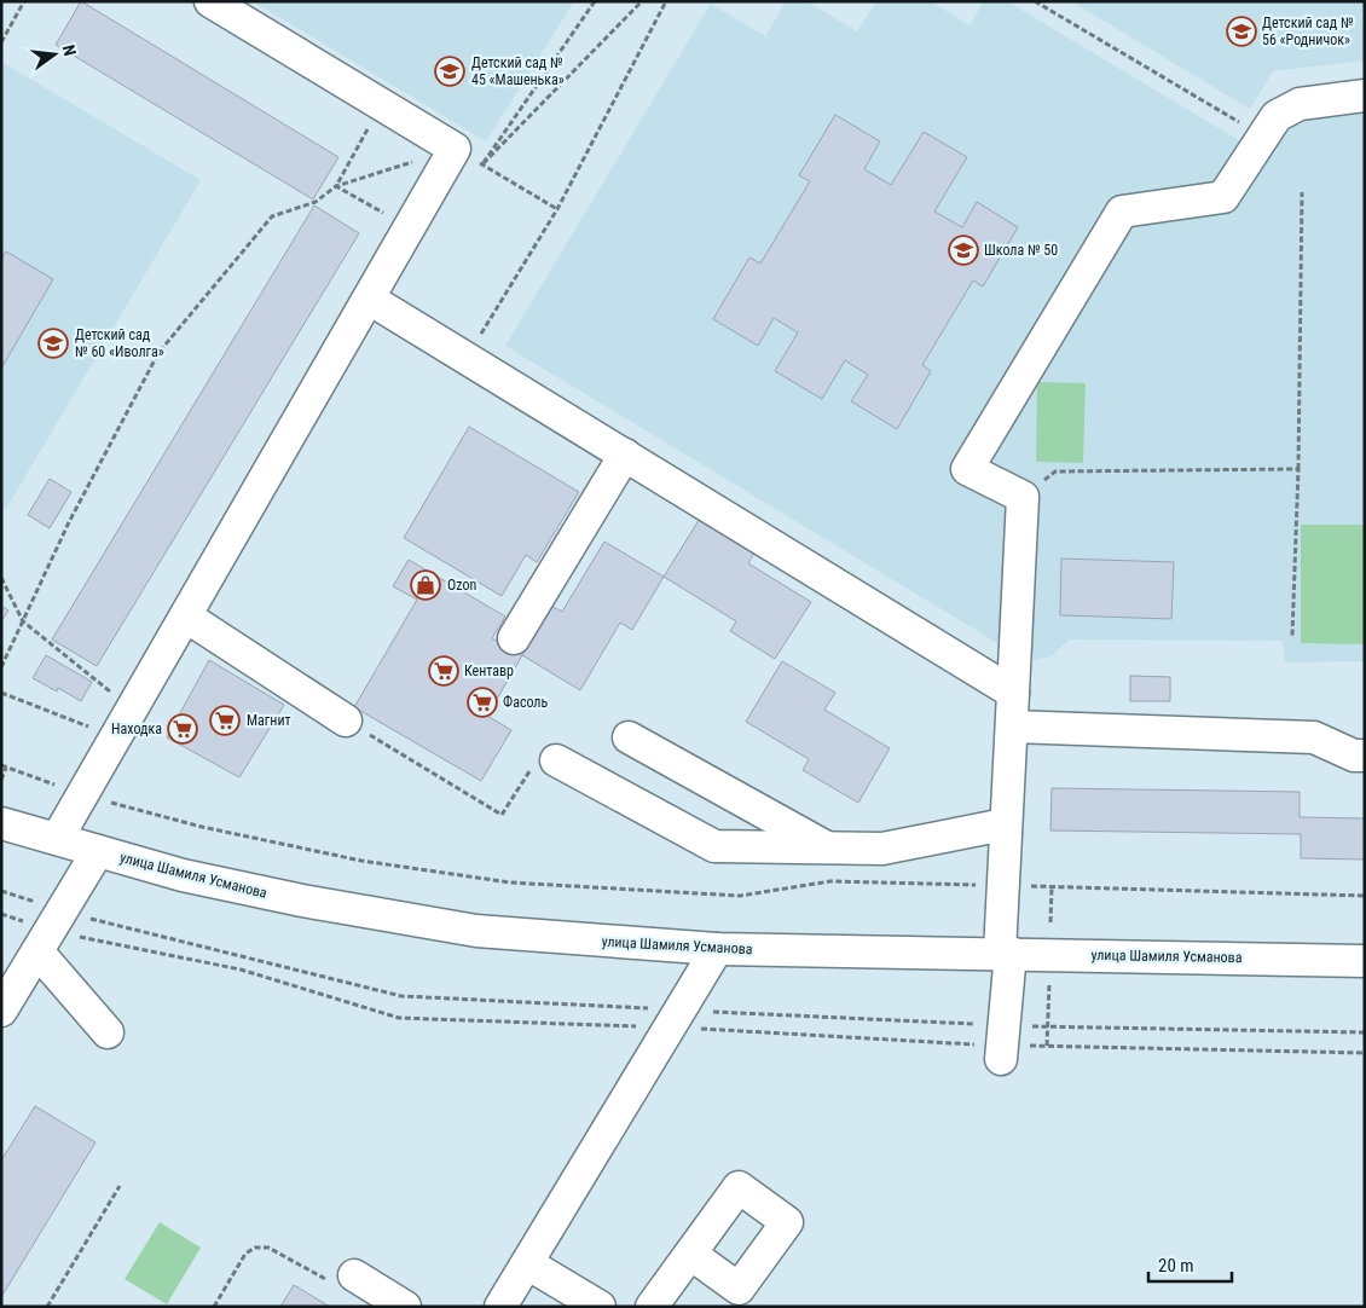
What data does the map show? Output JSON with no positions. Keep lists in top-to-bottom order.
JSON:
{
  "streets": {
    "street": ["улица Шамиля Усманова"]
  },
  "places": {
    "school or university": [
      "Детский сад № 56 «Родничок»",
      "Детский сад № 45 «Машенька»",
      "Школа № 50",
      "Детский сад № 60 «Иволга»"
    ],
    "shop": ["Ozon"],
    "supermarket": [
      "Кентавр",
      "Фасоль",
      "Магнит",
      "Находка"
    ]
  },
  "scale_bar": "20 m",
  "north": "right"
}
